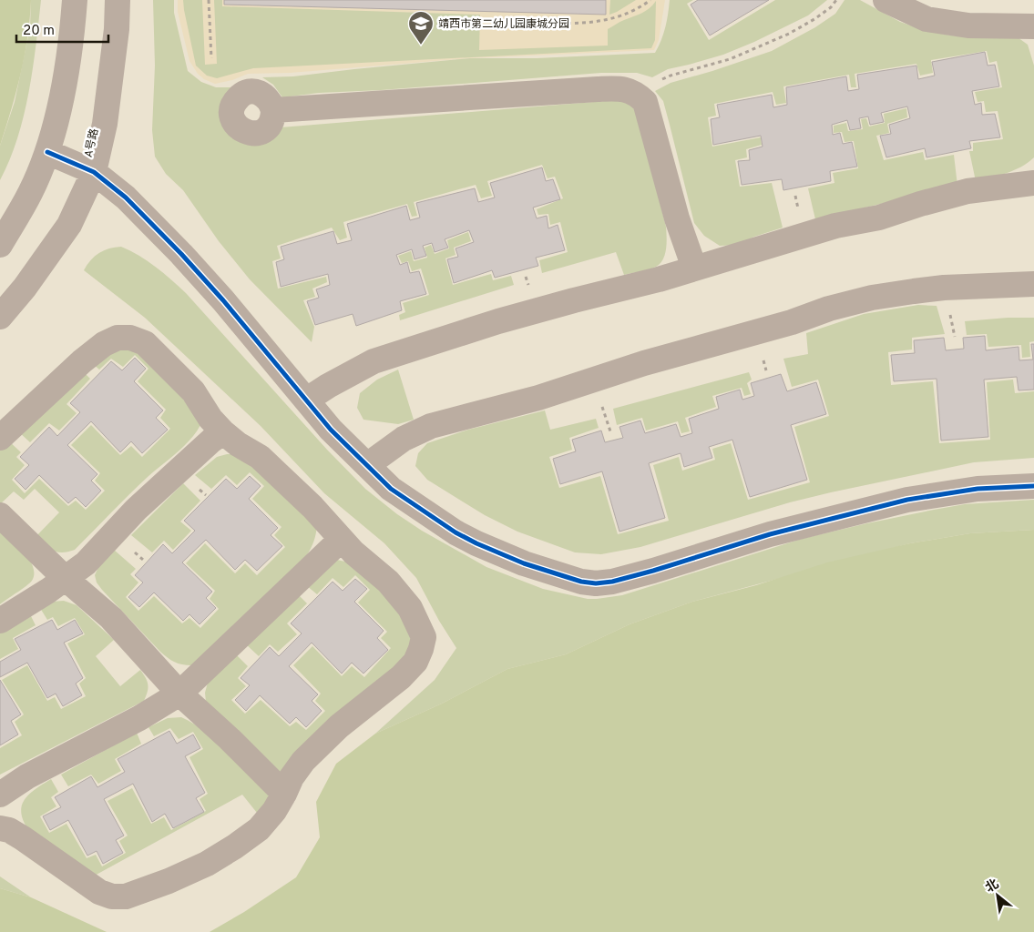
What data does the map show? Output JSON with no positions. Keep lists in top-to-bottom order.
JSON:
{
  "streets": {
    "street": ["A号路"]
  },
  "places": {
    "school or university": ["靖西市第二幼儿园康城分园"]
  },
  "scale_bar": "20 m",
  "north": "top left"
}
